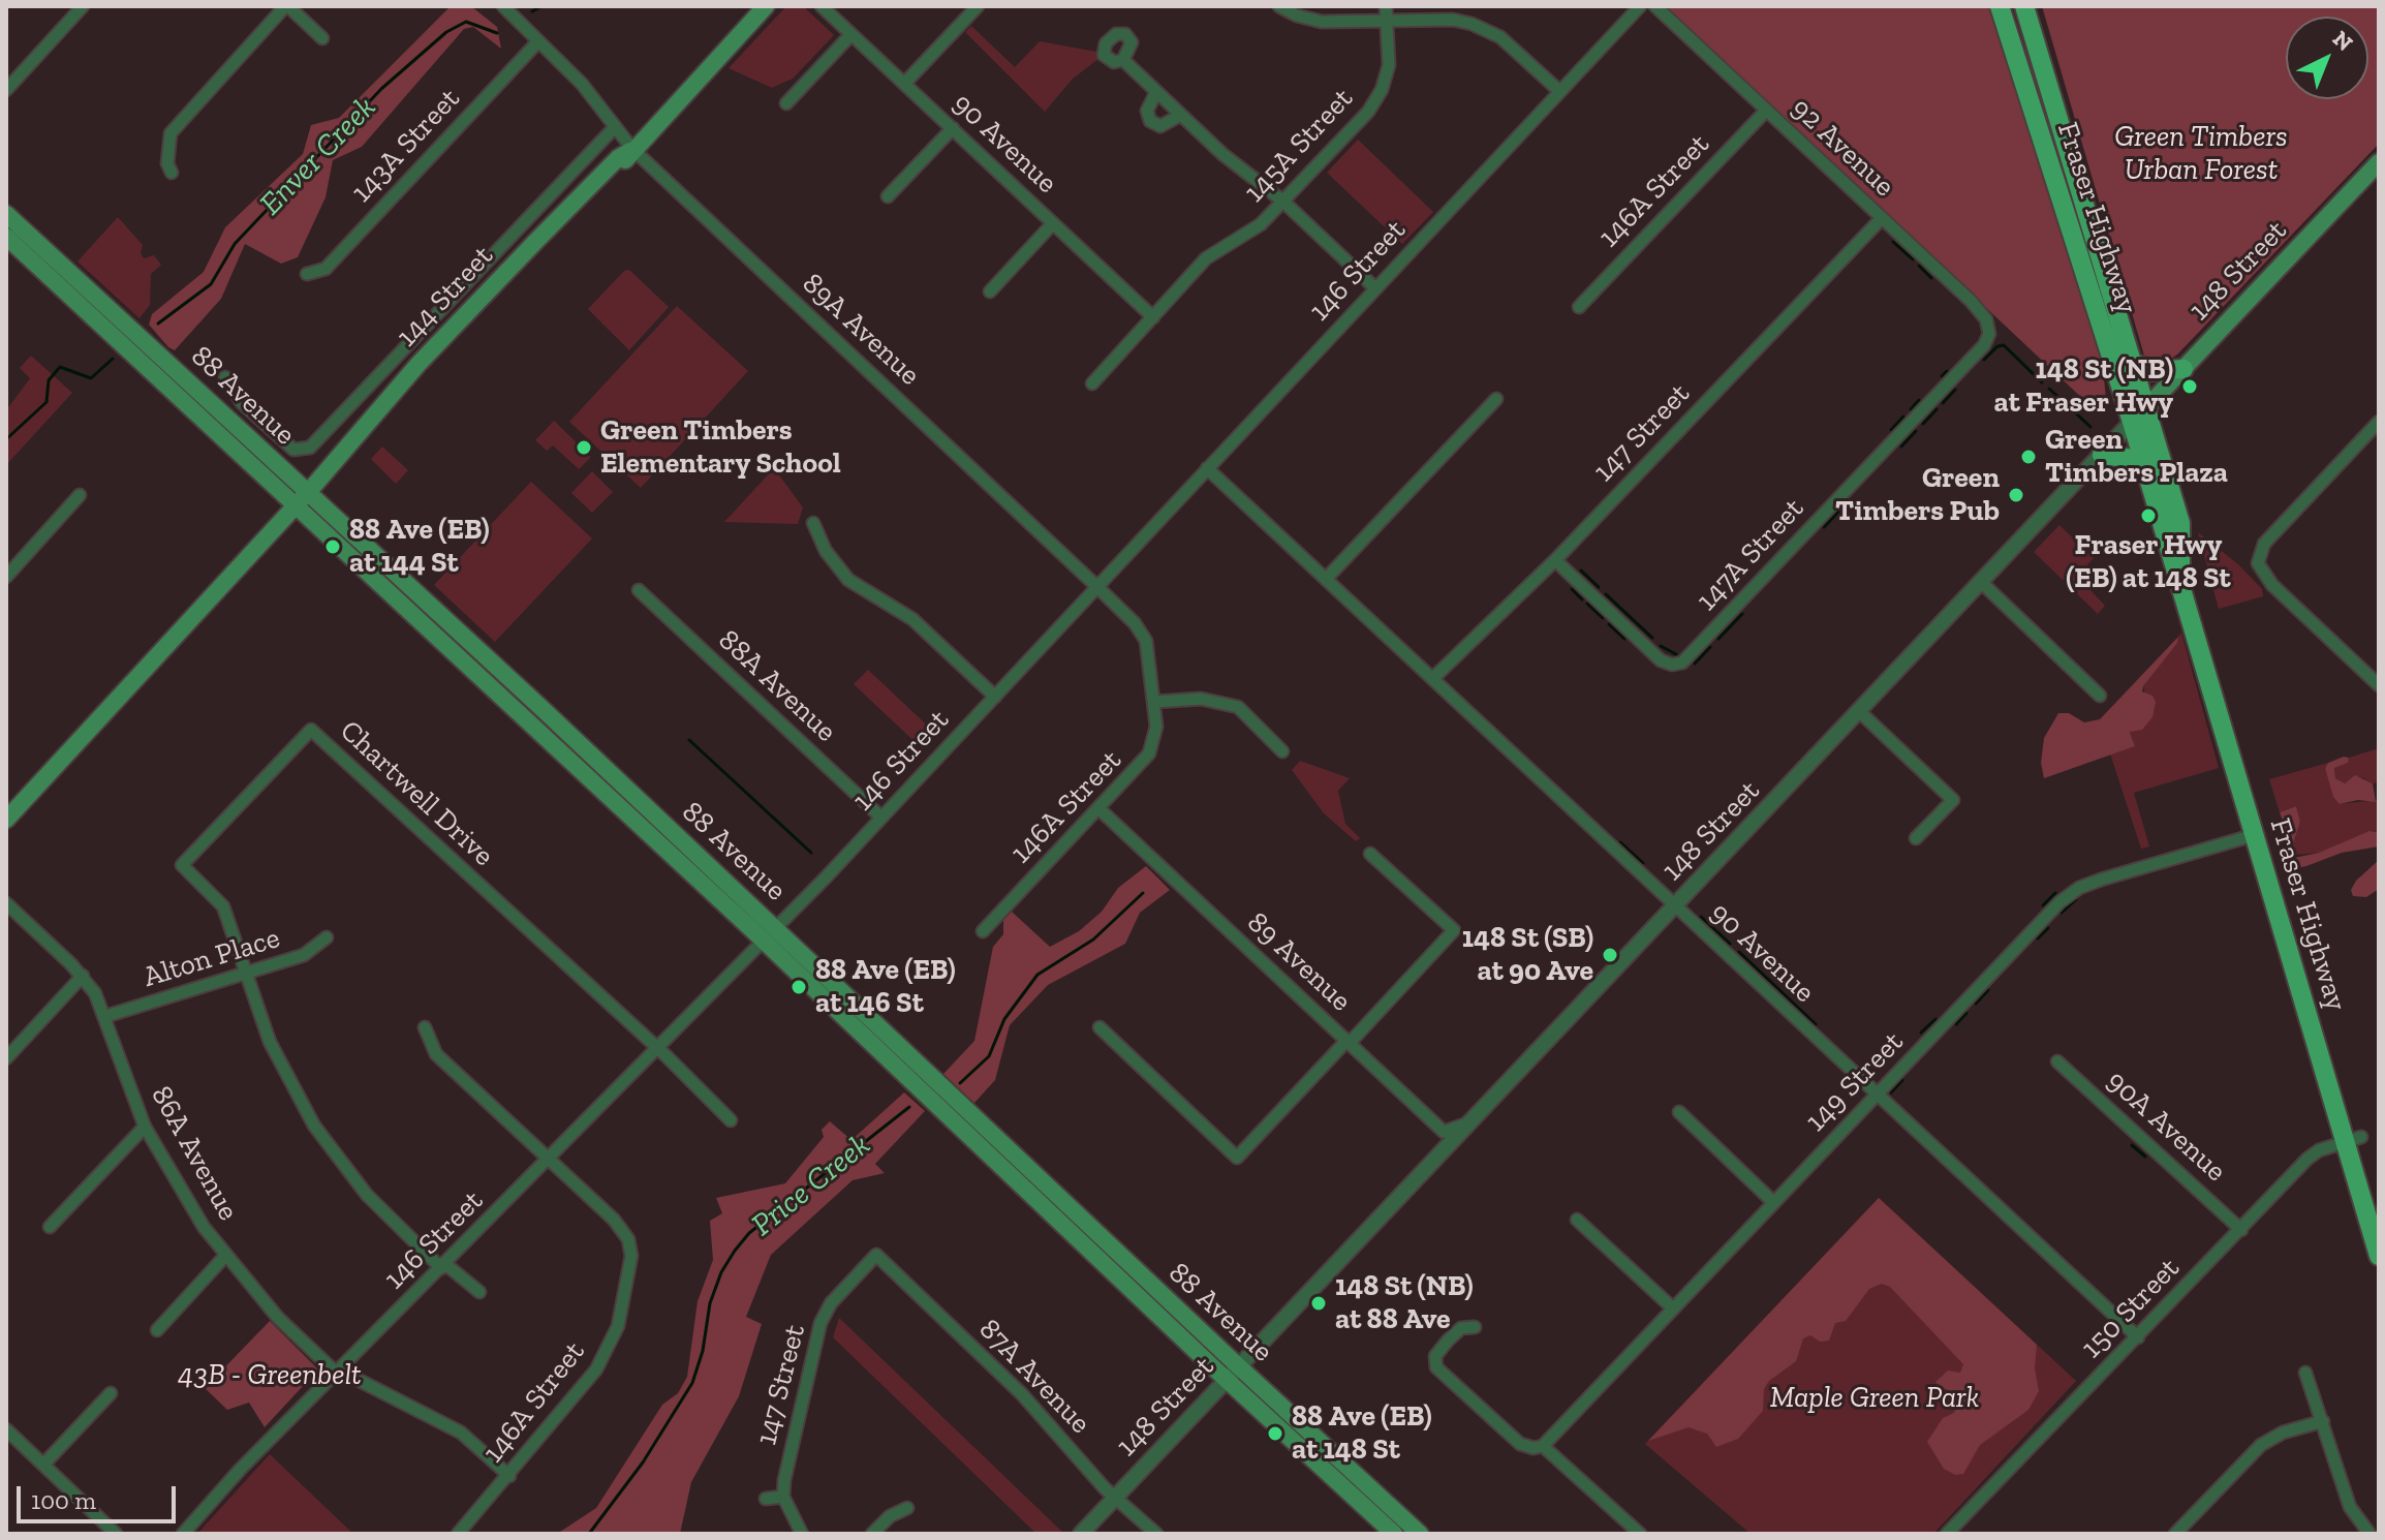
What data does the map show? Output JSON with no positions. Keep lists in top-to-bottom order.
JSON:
{
  "streets": {
    "main road": [
      "Fraser Highway",
      "148 Street",
      "144 Street",
      "88 Avenue"
    ],
    "street": [
      "90 Avenue",
      "143A Street",
      "145A Street",
      "92 Avenue",
      "146A Street",
      "146 Street",
      "89A Avenue",
      "147 Street",
      "147A Street",
      "88A Avenue",
      "Chartwell Drive",
      "Alton Place",
      "89 Avenue",
      "149 Street",
      "90A Avenue",
      "86A Avenue",
      "150 Street",
      "87A Avenue"
    ]
  },
  "crossings": [
    ["90 Avenue", "145A Street"],
    ["90 Avenue", "146 Street"],
    ["90 Avenue", "148 Street"],
    ["90 Avenue", "147 Street"],
    ["90 Avenue", "149 Street"],
    ["90 Avenue", "150 Street"],
    ["143A Street", "89A Avenue"],
    ["92 Avenue", "146A Street"],
    ["92 Avenue", "147 Street"],
    ["92 Avenue", "147A Street"],
    ["146A Street", "146 Street"],
    ["146A Street", "89A Avenue"],
    ["146A Street", "89 Avenue"],
    ["146A Street", "86A Avenue"],
    ["Fraser Highway", "148 Street"],
    ["Fraser Highway", "149 Street"],
    ["Fraser Highway", "150 Street"],
    ["146 Street", "89A Avenue"],
    ["146 Street", "88 Avenue"],
    ["146 Street", "88A Avenue"],
    ["146 Street", "Chartwell Drive"],
    ["146 Street", "86A Avenue"],
    ["148 Street", "88 Avenue"],
    ["148 Street", "89 Avenue"],
    ["148 Street", "87A Avenue"],
    ["144 Street", "89A Avenue"],
    ["144 Street", "88 Avenue"],
    ["147 Street", "147A Street"],
    ["147 Street", "87A Avenue"],
    ["Chartwell Drive", "Alton Place"],
    ["Alton Place", "86A Avenue"],
    ["90A Avenue", "150 Street"]
  ],
  "water": ["Enver Creek", "Price Creek"],
  "parks": ["Green Timbers Urban Forest", "43B - Greenbelt", "Maple Green Park"],
  "places": [
    "148 St (NB) at Fraser Hwy",
    "Green Timbers Elementary School",
    "Green Timbers Plaza",
    "Green Timbers Pub",
    "Fraser Hwy (EB) at 148 St",
    "88 Ave (EB) at 144 St",
    "148 St (SB) at 90 Ave",
    "88 Ave (EB) at 146 St",
    "148 St (NB) at 88 Ave",
    "88 Ave (EB) at 148 St"
  ],
  "scale_bar": "100 m",
  "north": "top right"
}
